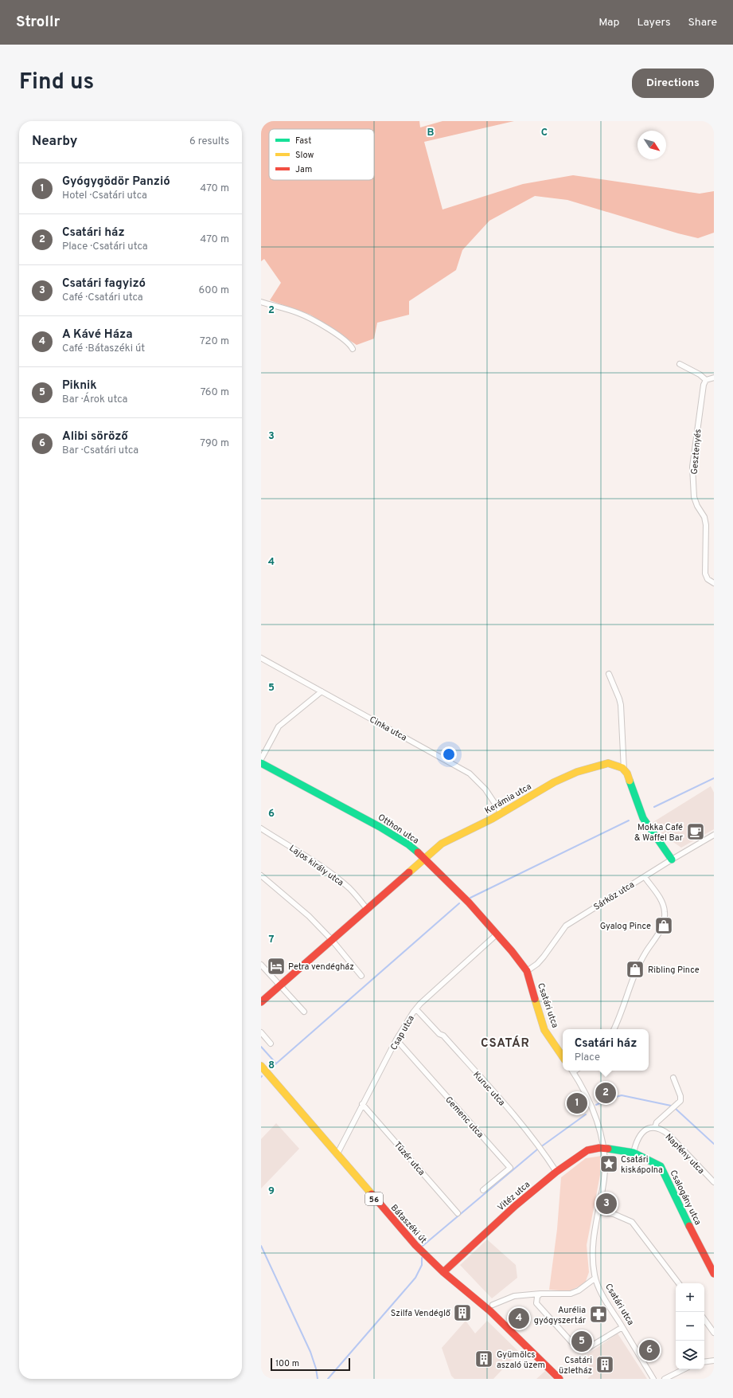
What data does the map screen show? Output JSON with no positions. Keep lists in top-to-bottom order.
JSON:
{
  "streets": {
    "street": [
      "Gesztenyés",
      "Cinka utca",
      "Kerámia utca",
      "Otthon utca",
      "Lajos király utca",
      "Sárköz utca",
      "Csatári utca",
      "Csap utca",
      "Kuruc utca",
      "Gemenc utca",
      "Napfény utca",
      "Tüzér utca",
      "Vitéz utca",
      "Csalogány utca",
      "56",
      "Bátaszéki út"
    ]
  },
  "crossings": [
    ["Cinka utca", "Kerámia utca"],
    ["Kerámia utca", "Otthon utca"],
    ["Kerámia utca", "Lajos király utca"],
    ["Otthon utca", "Sárköz utca"],
    ["Otthon utca", "Csatári utca"],
    ["Otthon utca", "Csap utca"],
    ["Sárköz utca", "Csatári utca"],
    ["Csatári utca", "Vitéz utca"],
    ["Csatári utca", "Csalogány utca"],
    ["Csap utca", "Kuruc utca"],
    ["Csap utca", "Gemenc utca"],
    ["Csap utca", "Tüzér utca"],
    ["Csap utca", "Bátaszéki út"],
    ["Kuruc utca", "Vitéz utca"],
    ["Vitéz utca", "Csalogány utca"],
    ["Vitéz utca", "Bátaszéki út"]
  ],
  "districts": ["CSATÁR"],
  "places": {
    "cafe": ["Mokka Café & Waffel Bar"],
    "shop": ["Gyalog Pince", "Ribling Pince"],
    "hotel": ["Petra vendégház"],
    "place": ["Csatári kiskápolna"],
    "building": ["Szilfa Vendéglő", "Gyümölcs aszaló üzem", "Csatári üzletház"],
    "pharmacy": ["Aurélia gyógyszertár"]
  },
  "legend": ["Fast", "Slow", "Jam"],
  "scale_bar": "100 m",
  "north": "bottom right",
  "page": {
    "header": "Strollr",
    "nav": ["Map", "Layers", "Share"],
    "title": "Find us",
    "buttons": "Directions",
    "heading": ["Nearby", "6 results"],
    "list": [
      {
        "mark": "1",
        "name": "Gyógygödör Panzió",
        "note": "Hotel · Csatári utca",
        "value": "470 m"
      },
      {
        "mark": "2",
        "name": "Csatári ház",
        "note": "Place · Csatári utca",
        "value": "470 m"
      },
      {
        "mark": "3",
        "name": "Csatári fagyizó",
        "note": "Café · Csatári utca",
        "value": "600 m"
      },
      {
        "mark": "4",
        "name": "A Kávé Háza",
        "note": "Café · Bátaszéki út",
        "value": "720 m"
      },
      {
        "mark": "5",
        "name": "Piknik",
        "note": "Bar · Árok utca",
        "value": "760 m"
      },
      {
        "mark": "6",
        "name": "Alibi söröző",
        "note": "Bar · Csatári utca",
        "value": "790 m"
      }
    ],
    "popup": ["Csatári ház", "Place"],
    "pins": [
      "2",
      "1",
      "3",
      "4",
      "5",
      "6"
    ],
    "map_buttons": ["+", "−"],
    "scale": "100 m"
  },
  "grid": {
    "columns": ["B", "C"],
    "rows": [
      "2",
      "3",
      "4",
      "5",
      "6",
      "7",
      "8",
      "9"
    ]
  }
}
